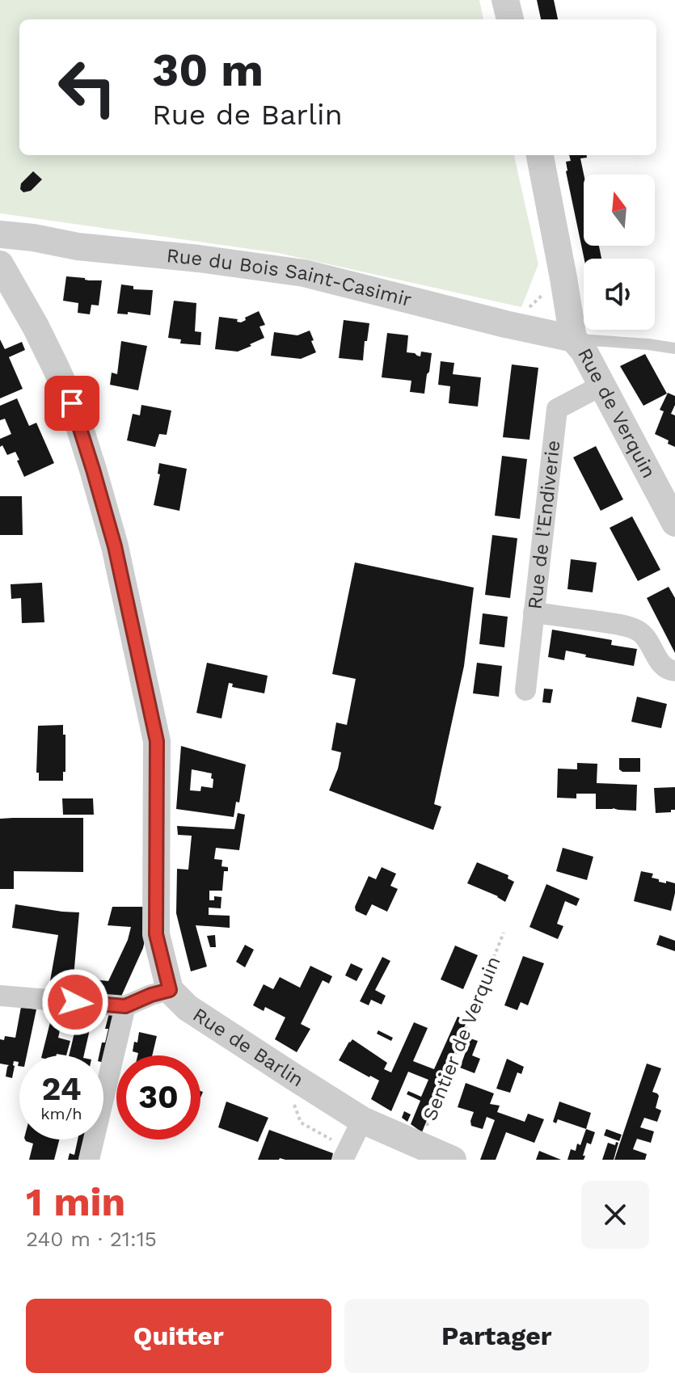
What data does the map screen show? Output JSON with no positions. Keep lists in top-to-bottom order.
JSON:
{
  "streets": {
    "street": [
      "Rue du Bois Saint-Casimir",
      "Rue de Verquin",
      "Rue de l’Endiverie",
      "Rue de Barlin"
    ],
    "path": ["Sentier de Verquin"]
  },
  "crossings": [
    ["Rue du Bois Saint-Casimir", "Rue de Verquin"],
    ["Rue de Verquin", "Rue de l’Endiverie"],
    ["Sentier de Verquin", "Rue de Barlin"]
  ],
  "north": "top",
  "page": {
    "turn": ["30 m", "Rue de Barlin"],
    "speed": "24 km/h",
    "limit": "30",
    "heading": ["1 min", "240 m · 21:15"],
    "buttons": ["Quitter", "Partager"]
  }
}
